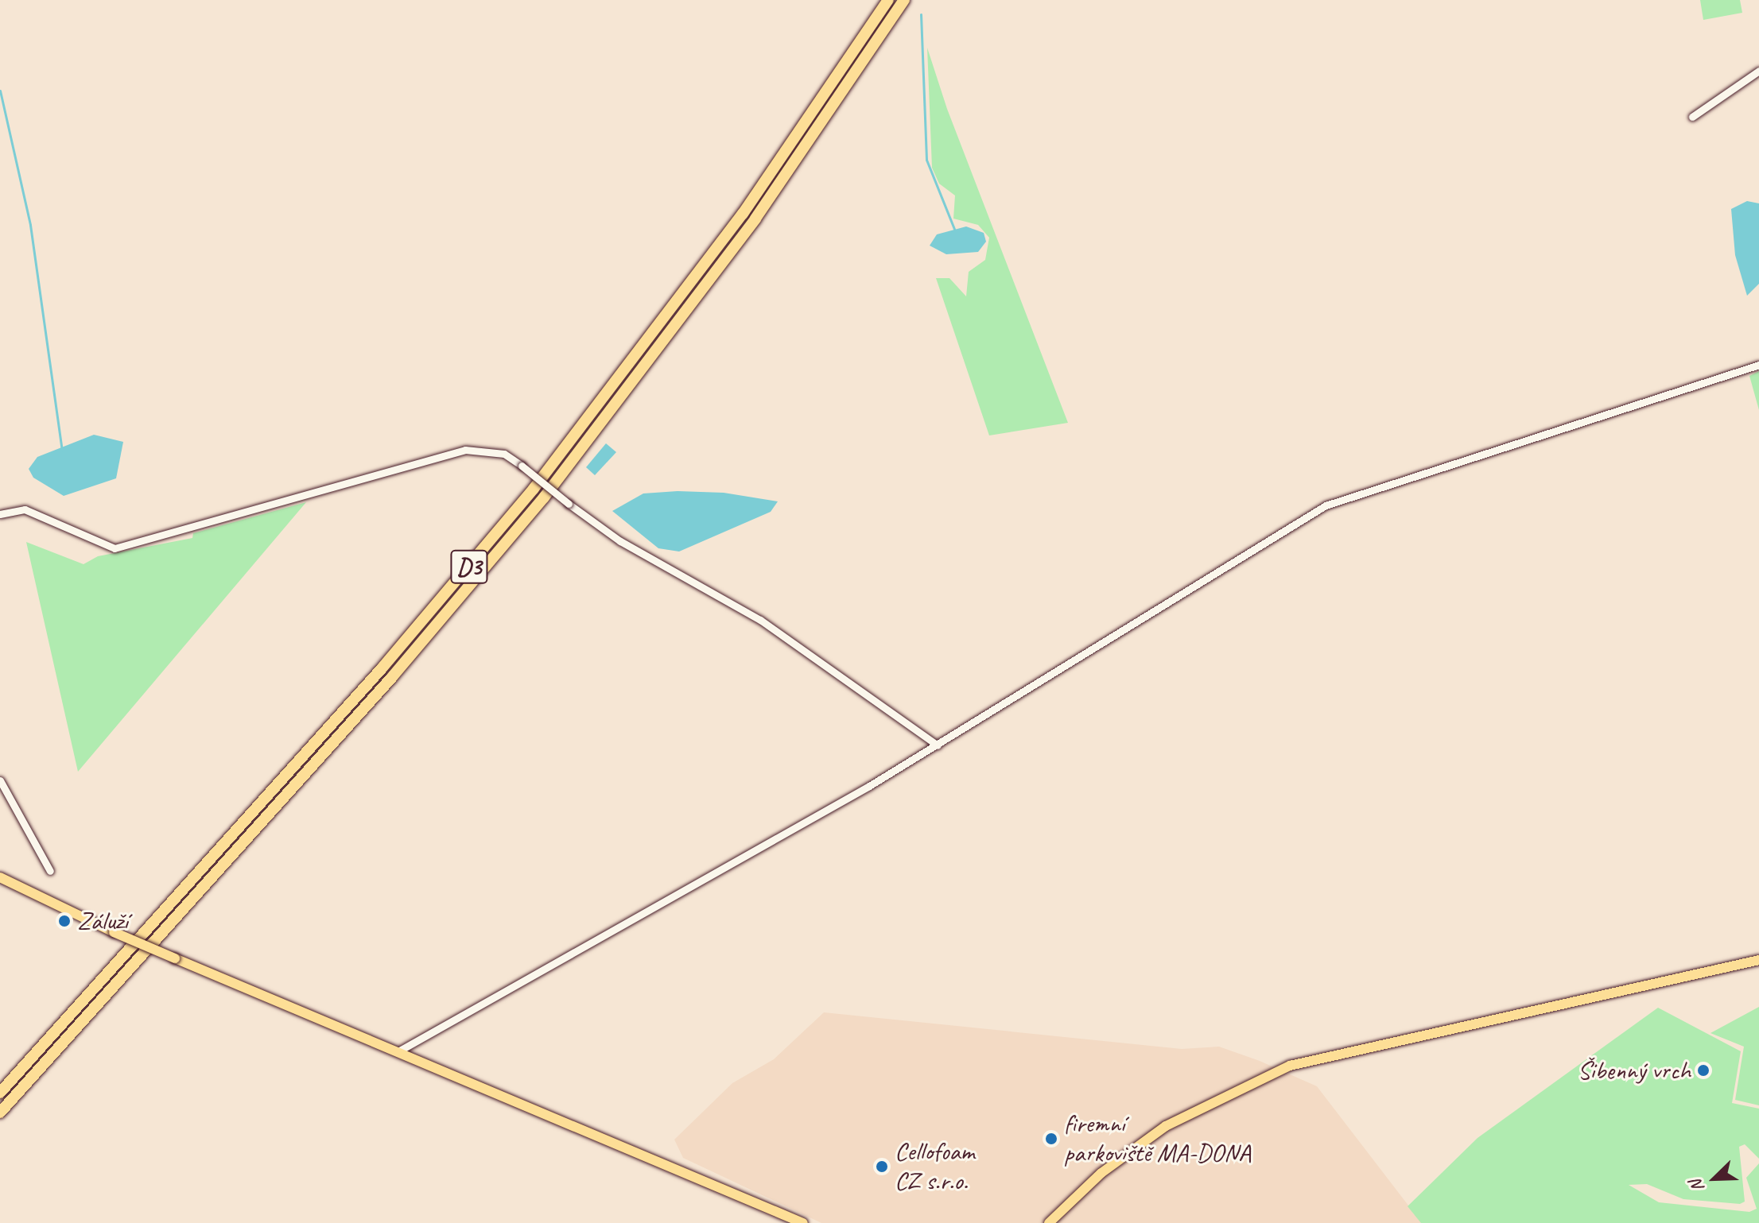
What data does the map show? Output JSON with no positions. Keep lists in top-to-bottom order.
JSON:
{
  "streets": {
    "highway": ["D3"]
  },
  "places": [
    "Záluží",
    "Šibenný vrch",
    "firemní parkoviště MA-DONA",
    "Cellofoam CZ s.r.o."
  ],
  "north": "bottom left"
}
